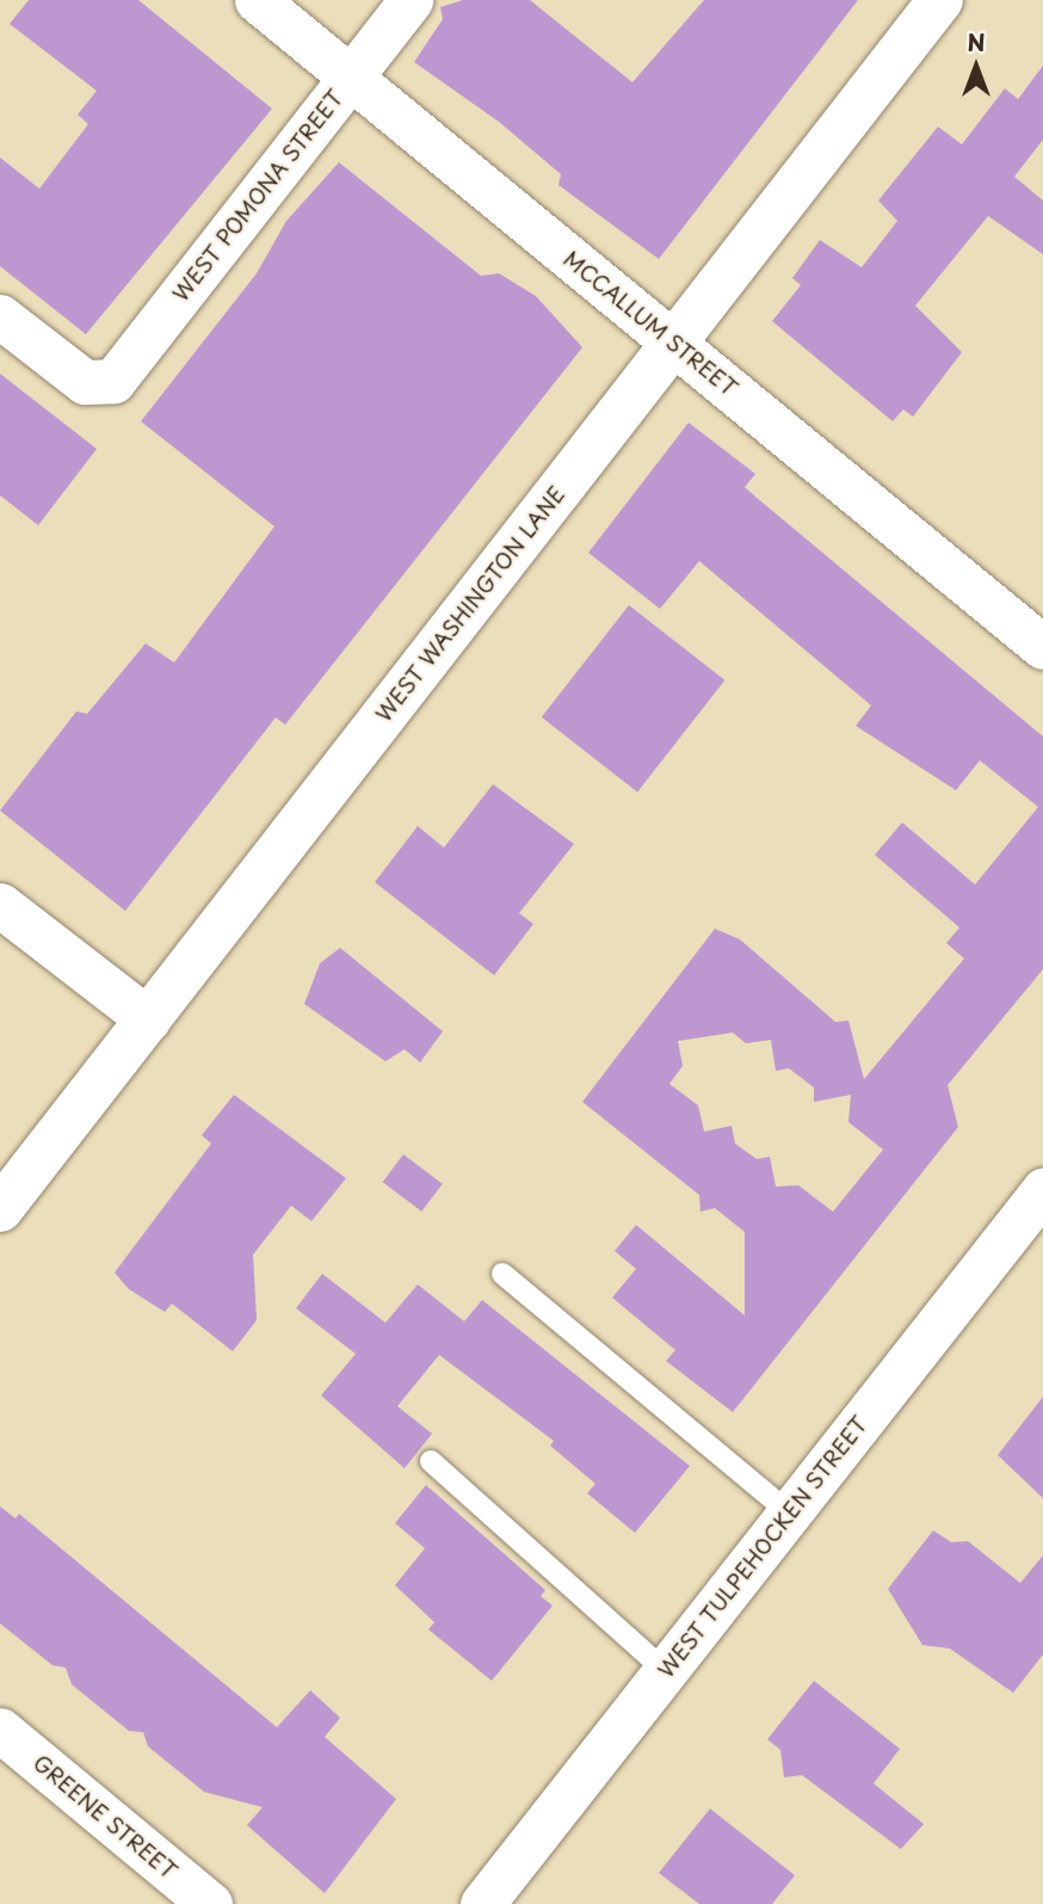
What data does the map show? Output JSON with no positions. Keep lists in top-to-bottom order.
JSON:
{
  "streets": {
    "main road": ["WEST WASHINGTON LANE"],
    "street": [
      "WEST POMONA STREET",
      "MCCALLUM STREET",
      "WEST TULPEHOCKEN STREET",
      "GREENE STREET"
    ]
  },
  "crossings": [
    ["WEST POMONA STREET", "MCCALLUM STREET"],
    ["MCCALLUM STREET", "WEST WASHINGTON LANE"]
  ],
  "north": "top"
}
